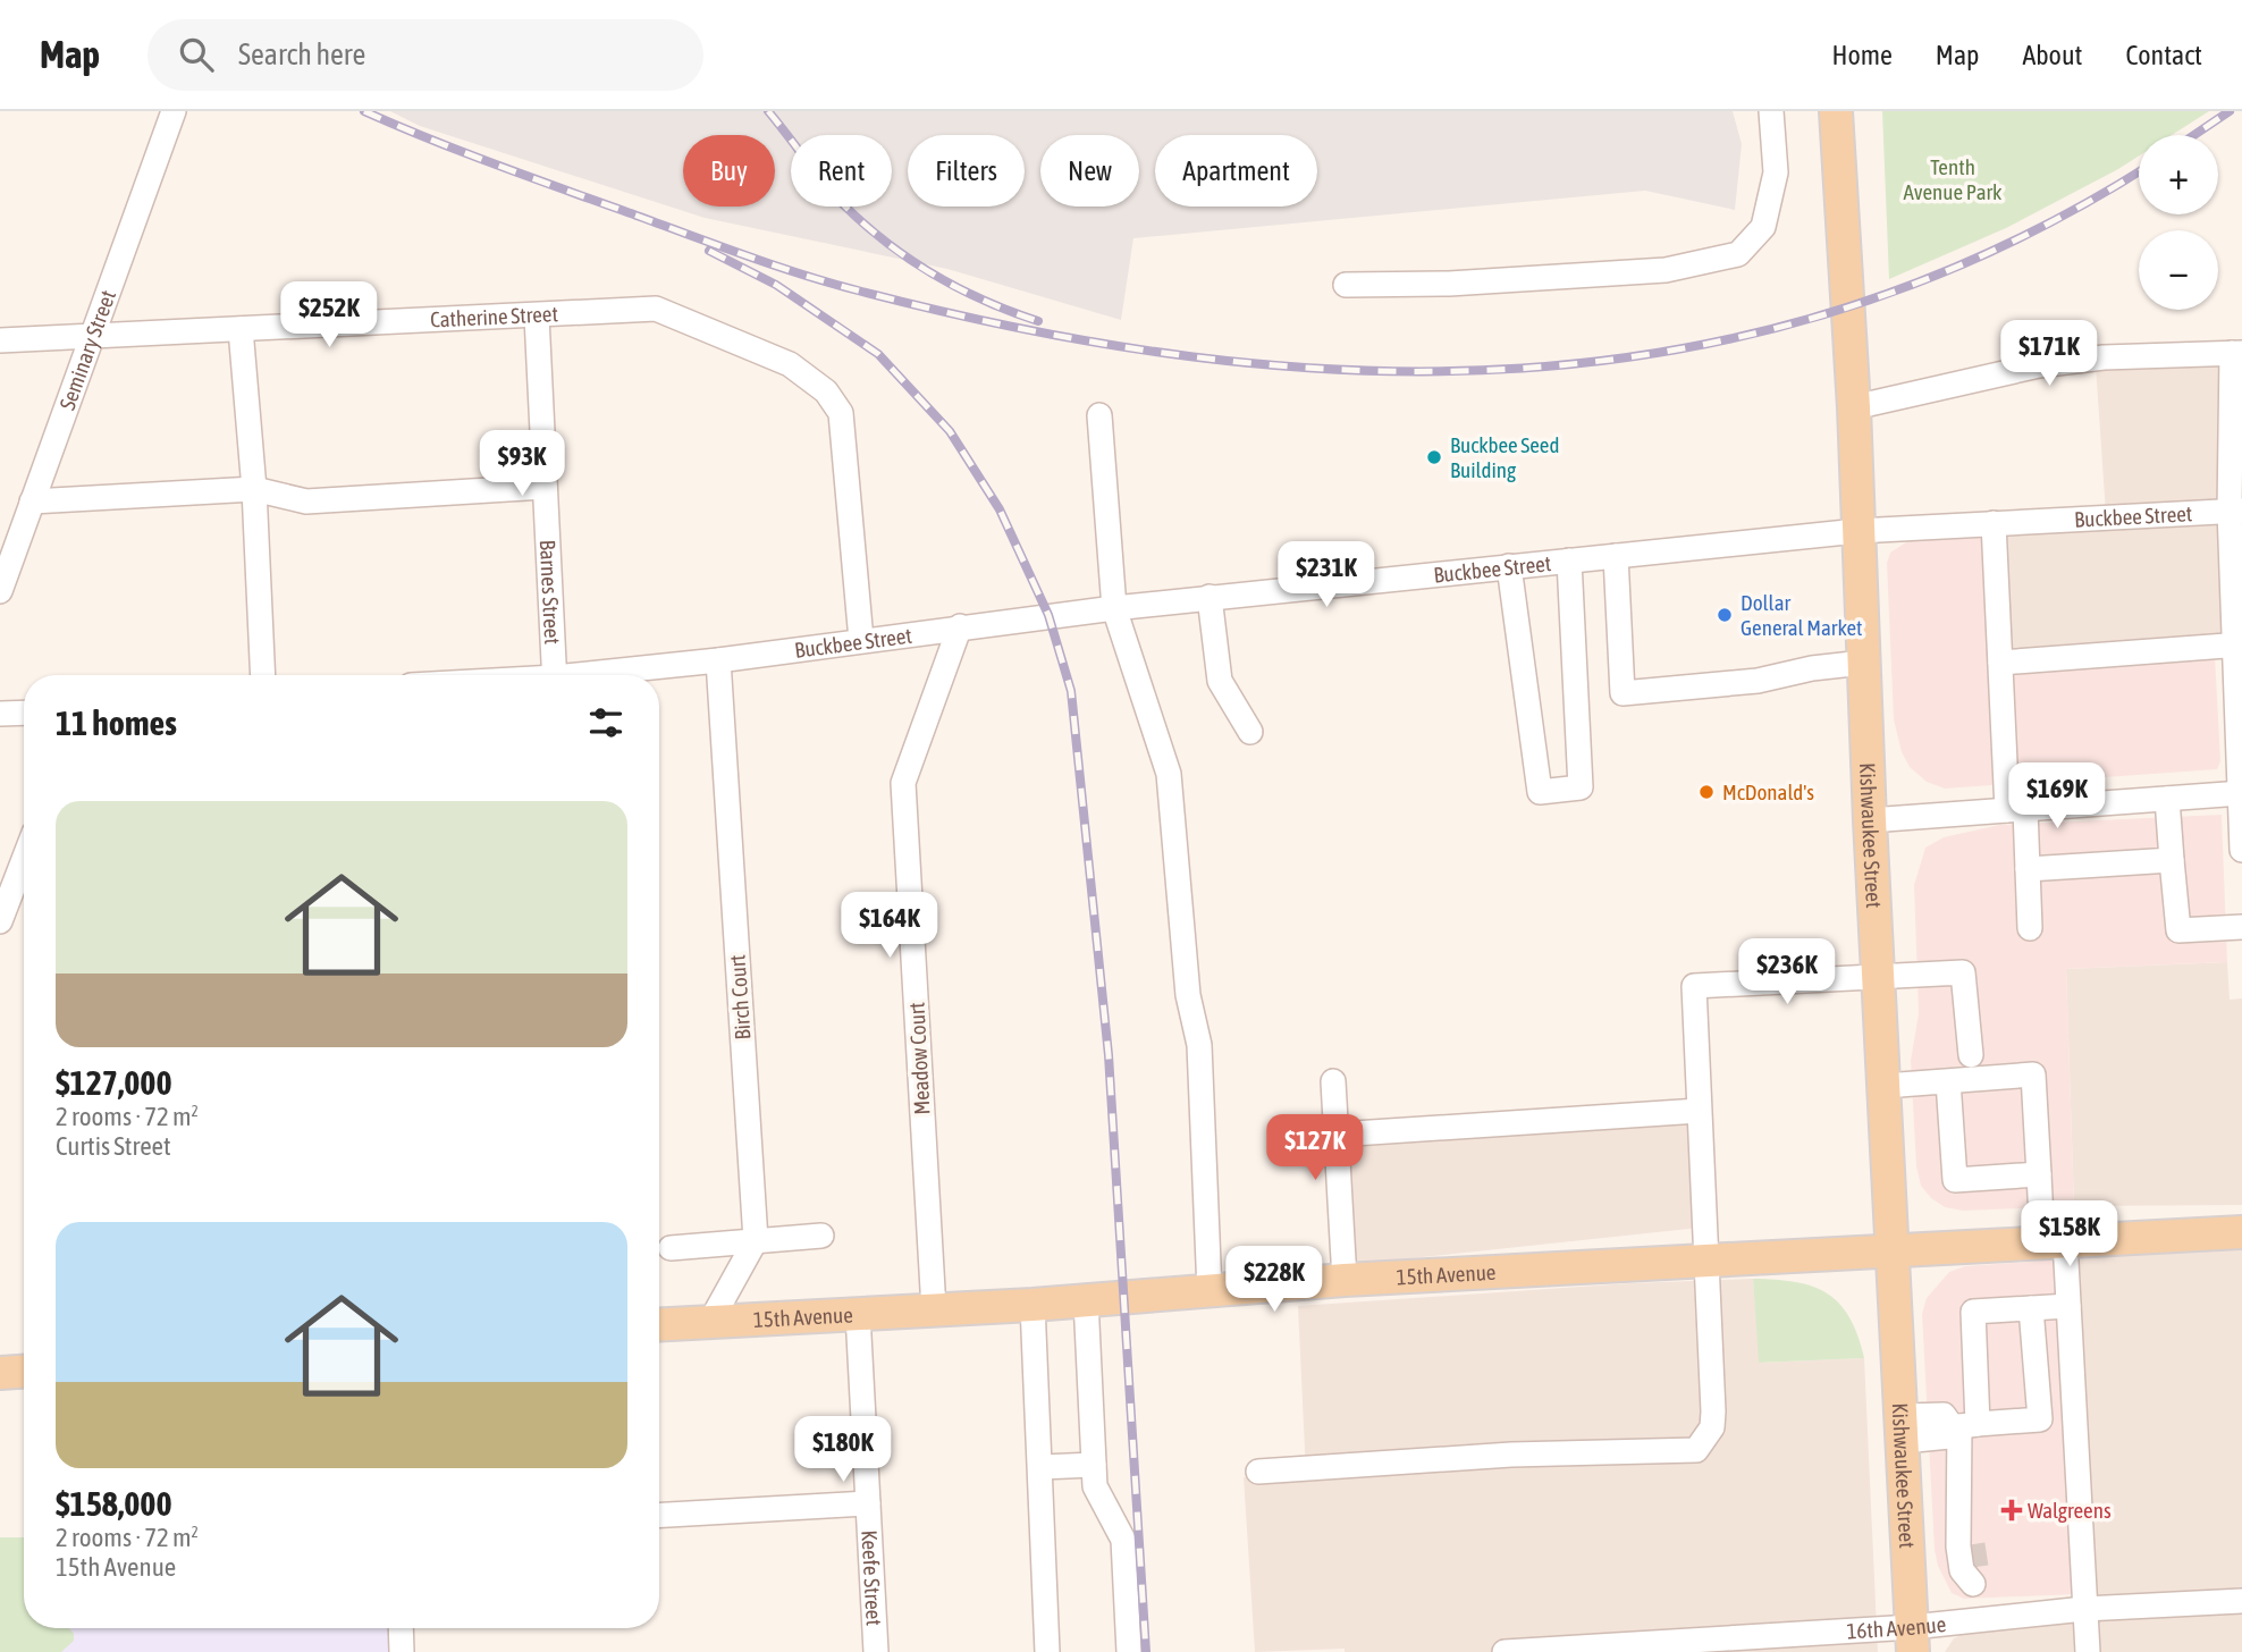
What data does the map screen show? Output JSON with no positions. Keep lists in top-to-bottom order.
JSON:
{
  "streets": {
    "main road": ["Kishwaukee Street", "15th Avenue"],
    "street": [
      "Catherine Street",
      "Seminary Street",
      "Buckbee Street",
      "Barnes Street",
      "Birch Court",
      "Meadow Court",
      "Keefe Street",
      "16th Avenue"
    ]
  },
  "crossings": [
    ["Catherine Street", "Seminary Street"],
    ["Catherine Street", "Buckbee Street"],
    ["Catherine Street", "Barnes Street"],
    ["Buckbee Street", "Kishwaukee Street"],
    ["Buckbee Street", "Birch Court"],
    ["Buckbee Street", "Meadow Court"],
    ["Kishwaukee Street", "15th Avenue"],
    ["Kishwaukee Street", "16th Avenue"],
    ["Meadow Court", "15th Avenue"],
    ["15th Avenue", "Keefe Street"]
  ],
  "parks": ["Tenth Avenue Park"],
  "places": {
    "other": ["Buckbee Seed Building", "Dollar General Market", "McDonald's"],
    "health": ["Walgreens"]
  },
  "page": {
    "header": "Map",
    "search": "Search here",
    "nav": [
      "Home",
      "Map",
      "About",
      "Contact"
    ],
    "map_buttons": ["+", "−"],
    "chip": [
      "Buy",
      "Rent",
      "Filters",
      "New",
      "Apartment"
    ],
    "price": [
      "$252K",
      "$171K",
      "$93K",
      "$231K",
      "$169K",
      "$164K",
      "$236K",
      "$127K",
      "$158K",
      "$228K",
      "$180K"
    ],
    "heading": "11 homes",
    "list": [
      {
        "name": "$127,000",
        "note": "2 rooms · 72 m² · Curtis Street"
      },
      {
        "name": "$158,000",
        "note": "2 rooms · 72 m² · 15th Avenue"
      }
    ]
  }
}
